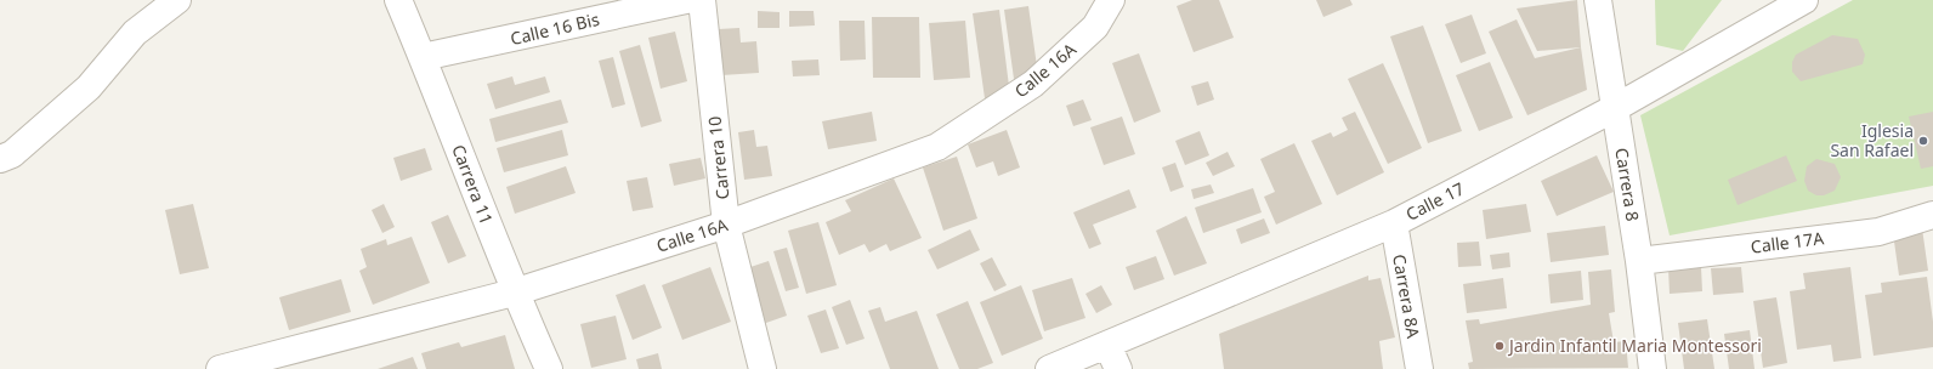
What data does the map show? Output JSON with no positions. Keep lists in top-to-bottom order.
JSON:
{
  "streets": {
    "street": [
      "Calle 16 Bis",
      "Calle 16A",
      "Carrera 10",
      "Carrera 11",
      "Carrera 8",
      "Calle 17",
      "Calle 17A",
      "Carrera 8A"
    ]
  },
  "crossings": [
    ["Calle 16 Bis", "Carrera 11"],
    ["Calle 16A", "Carrera 10"],
    ["Calle 16A", "Carrera 11"],
    ["Carrera 8", "Calle 17"],
    ["Carrera 8", "Calle 17A"],
    ["Calle 17", "Carrera 8A"]
  ],
  "places": ["Iglesia San Rafael", "Jardin Infantil Maria Montessori"]
}
